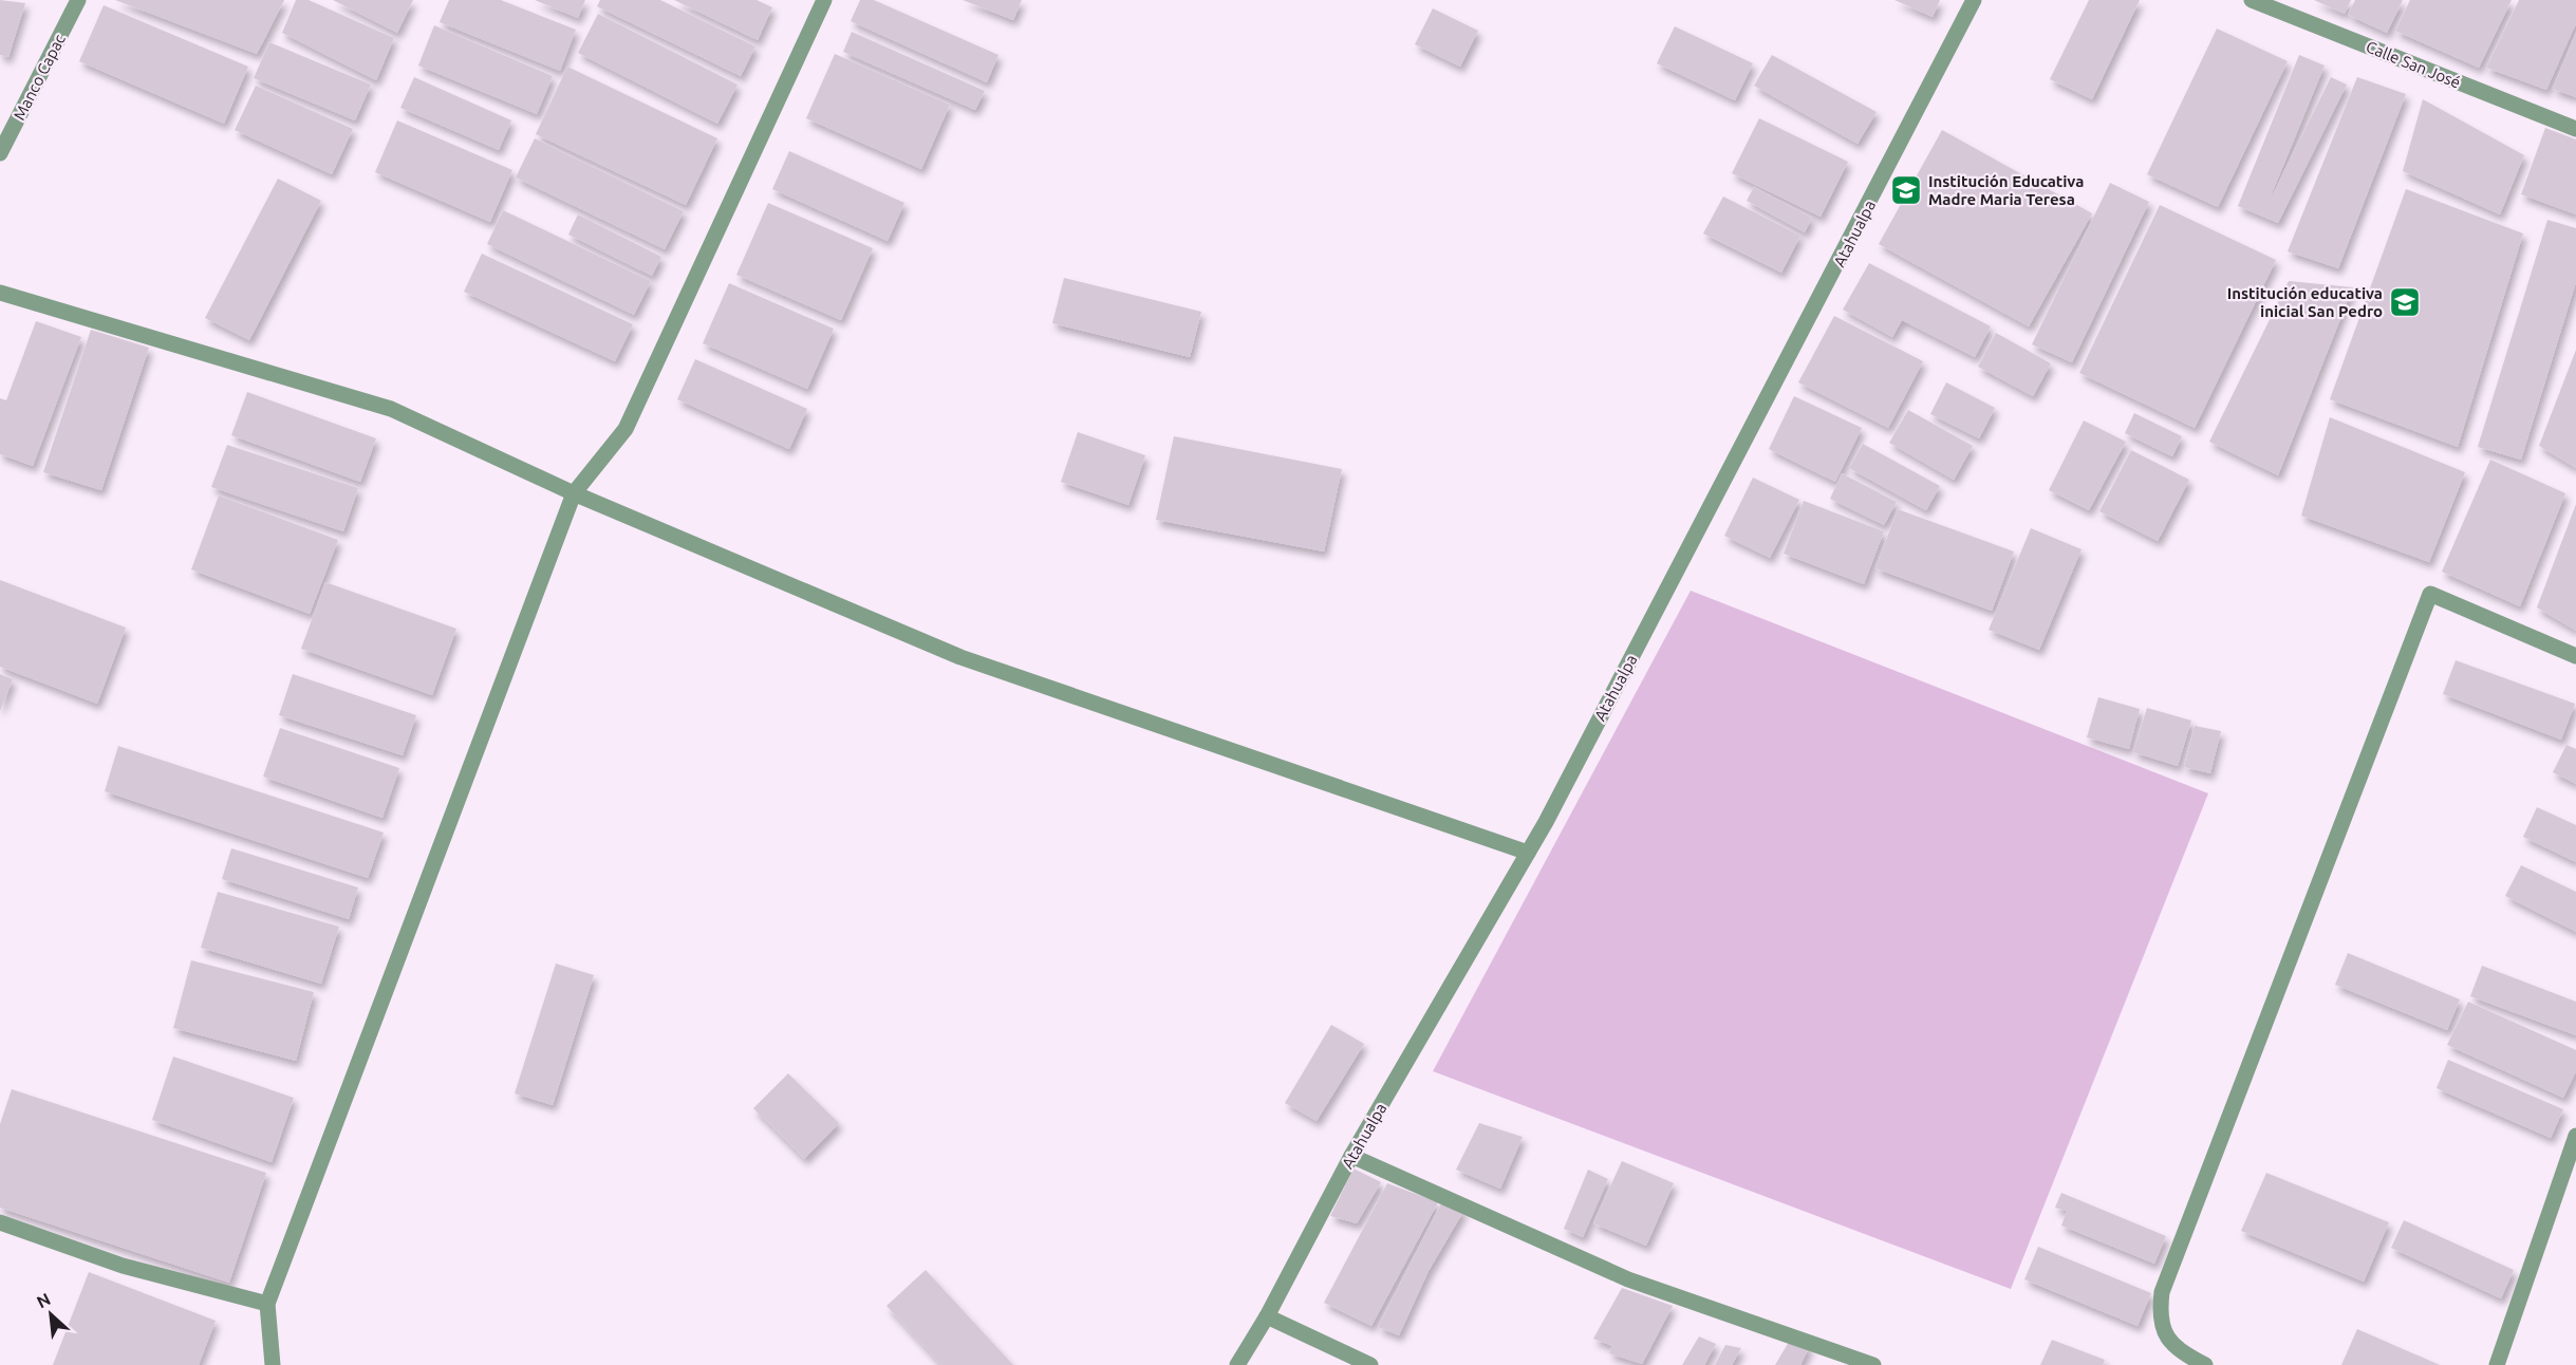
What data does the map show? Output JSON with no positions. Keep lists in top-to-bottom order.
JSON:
{
  "streets": {
    "street": ["Calle San José", "Manco Capac", "Atahualpa"]
  },
  "places": {
    "school or university": ["Institución Educativa Madre Maria Teresa", "Institución educativa inicial San Pedro"]
  },
  "north": "top left"
}
